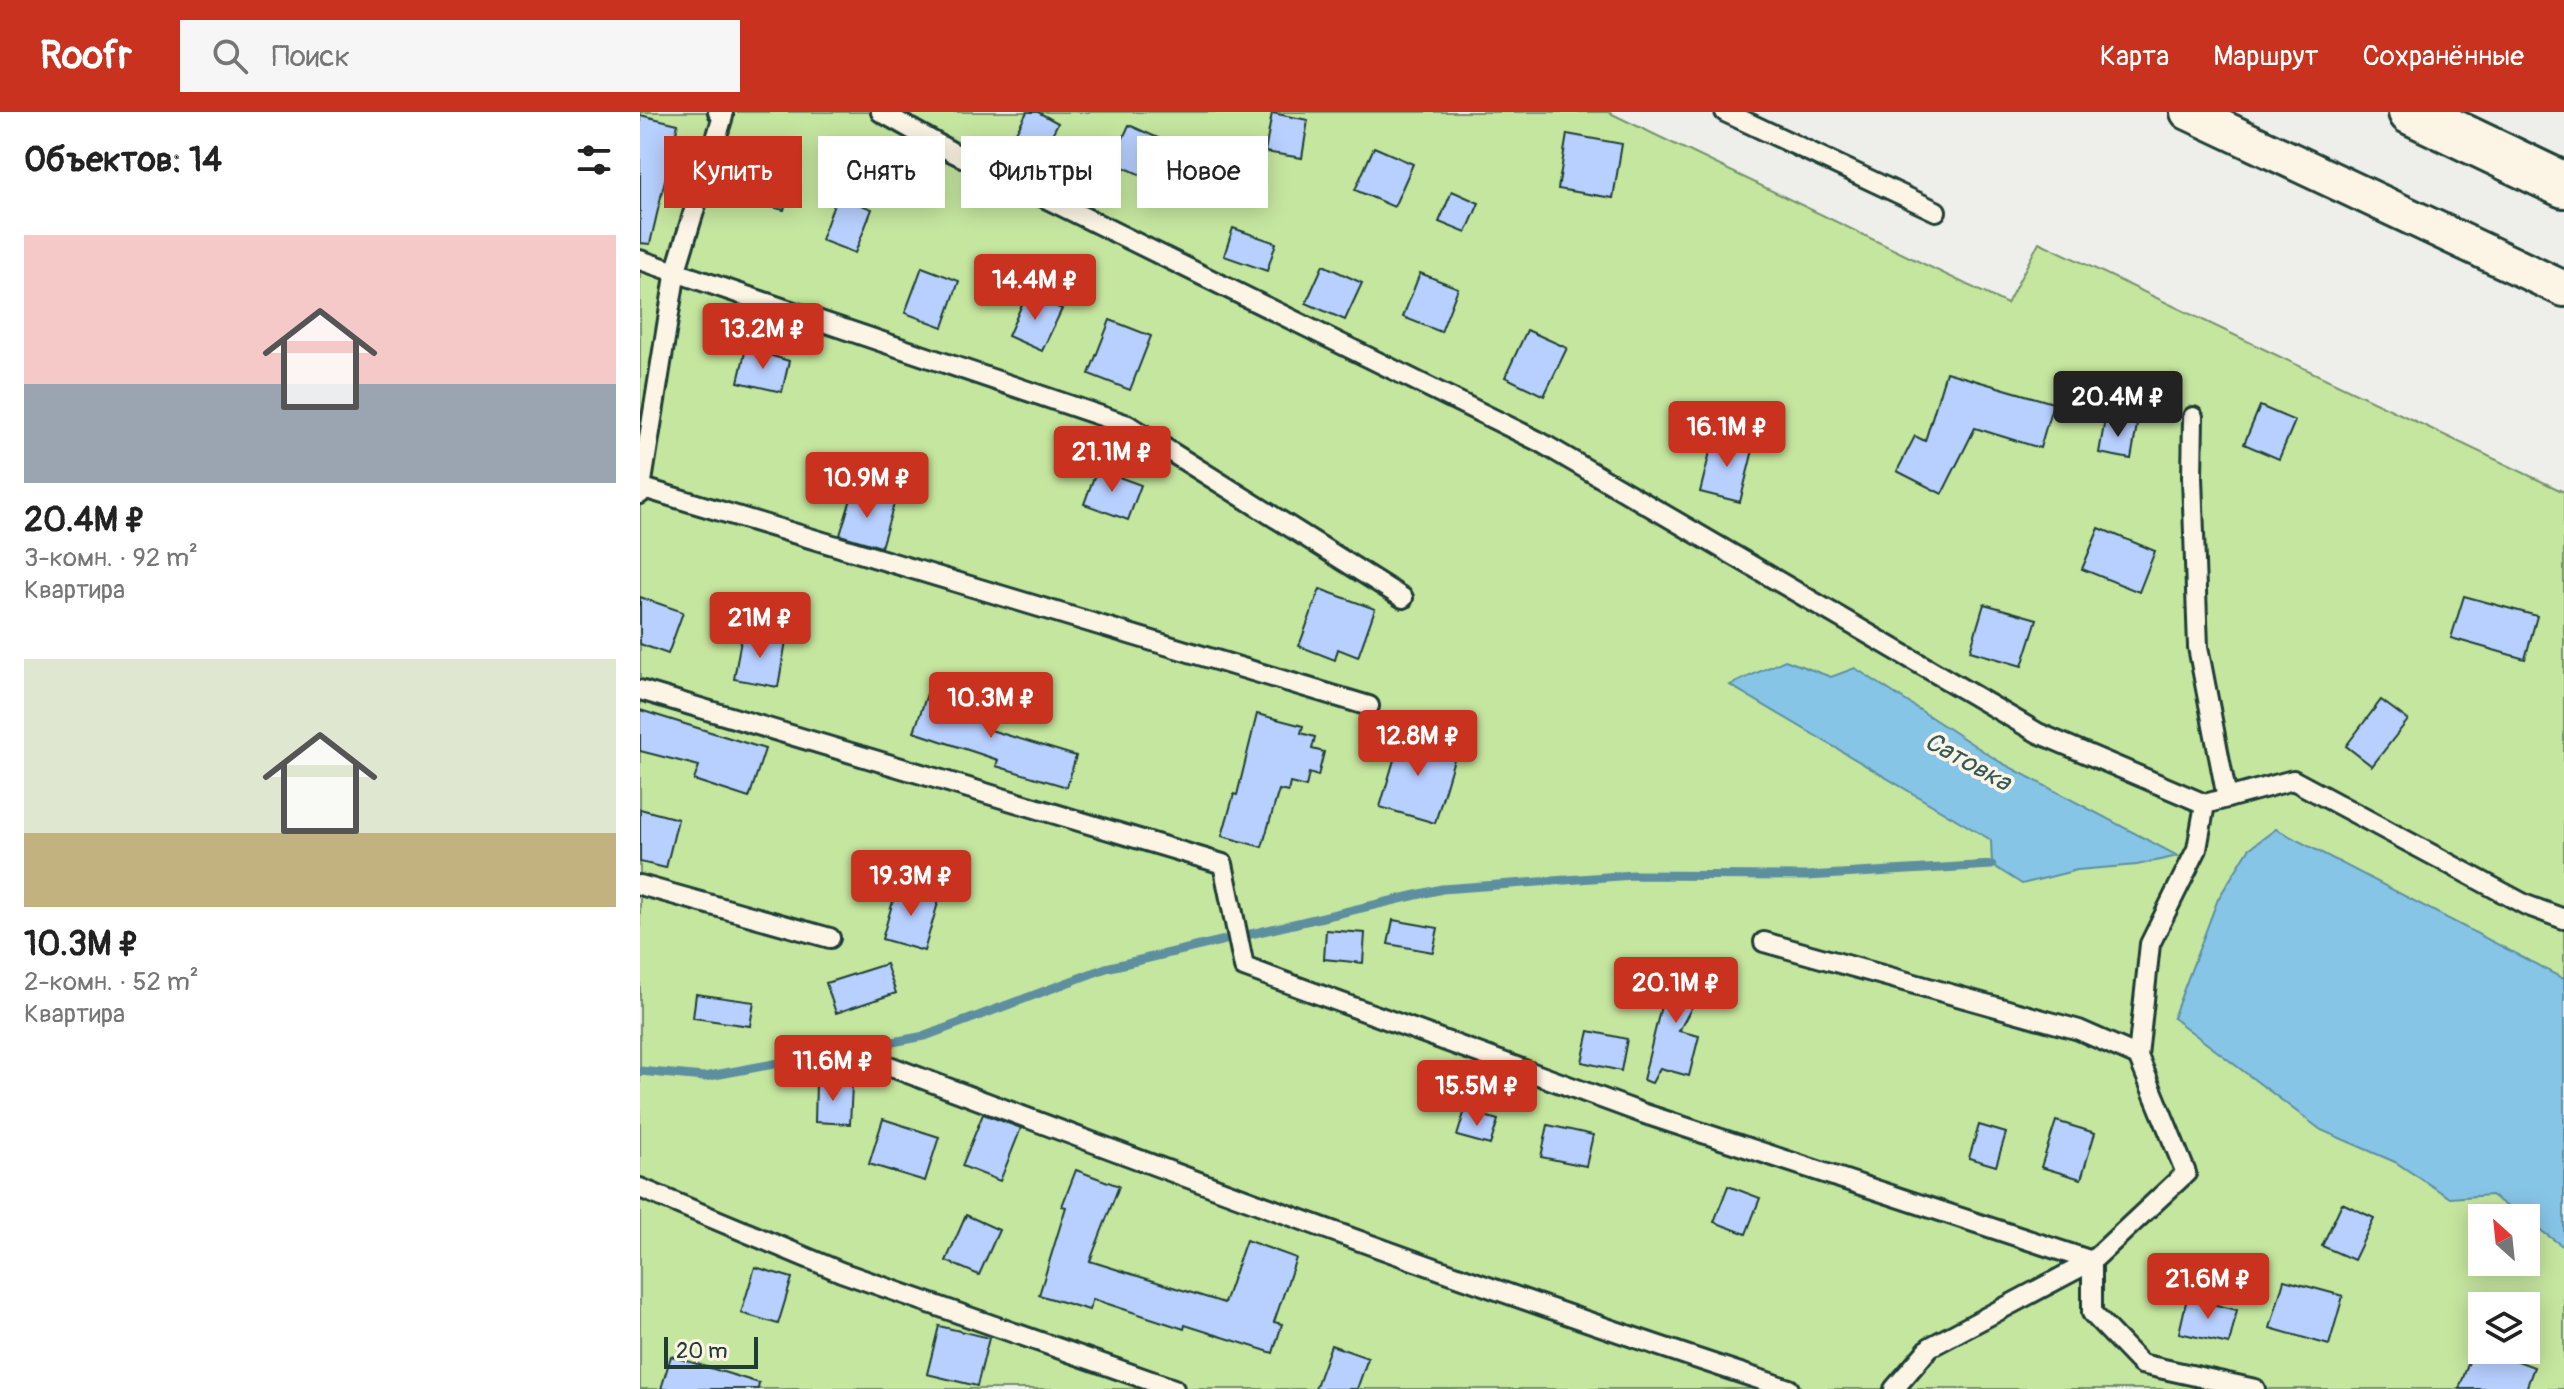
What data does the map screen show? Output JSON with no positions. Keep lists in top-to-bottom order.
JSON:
{
  "water": ["Сатовка"],
  "scale_bar": "20 m",
  "north": "top left",
  "page": {
    "header": "Roofr",
    "search": "Поиск",
    "nav": ["Карта", "Маршрут", "Сохранённые"],
    "heading": "Объектов: 14",
    "chip": [
      "Купить",
      "Снять",
      "Фильтры",
      "Новое"
    ],
    "list": [
      {
        "name": "20.4M ₽",
        "note": "3-комн. · 92 m² · Квартира"
      },
      {
        "name": "10.3M ₽",
        "note": "2-комн. · 52 m² · Квартира"
      }
    ],
    "price": [
      "14.4M ₽",
      "13.2M ₽",
      "20.4M ₽",
      "16.1M ₽",
      "21.1M ₽",
      "10.9M ₽",
      "21M ₽",
      "10.3M ₽",
      "12.8M ₽",
      "19.3M ₽",
      "20.1M ₽",
      "11.6M ₽",
      "15.5M ₽",
      "21.6M ₽"
    ],
    "scale": "20 m"
  }
}
